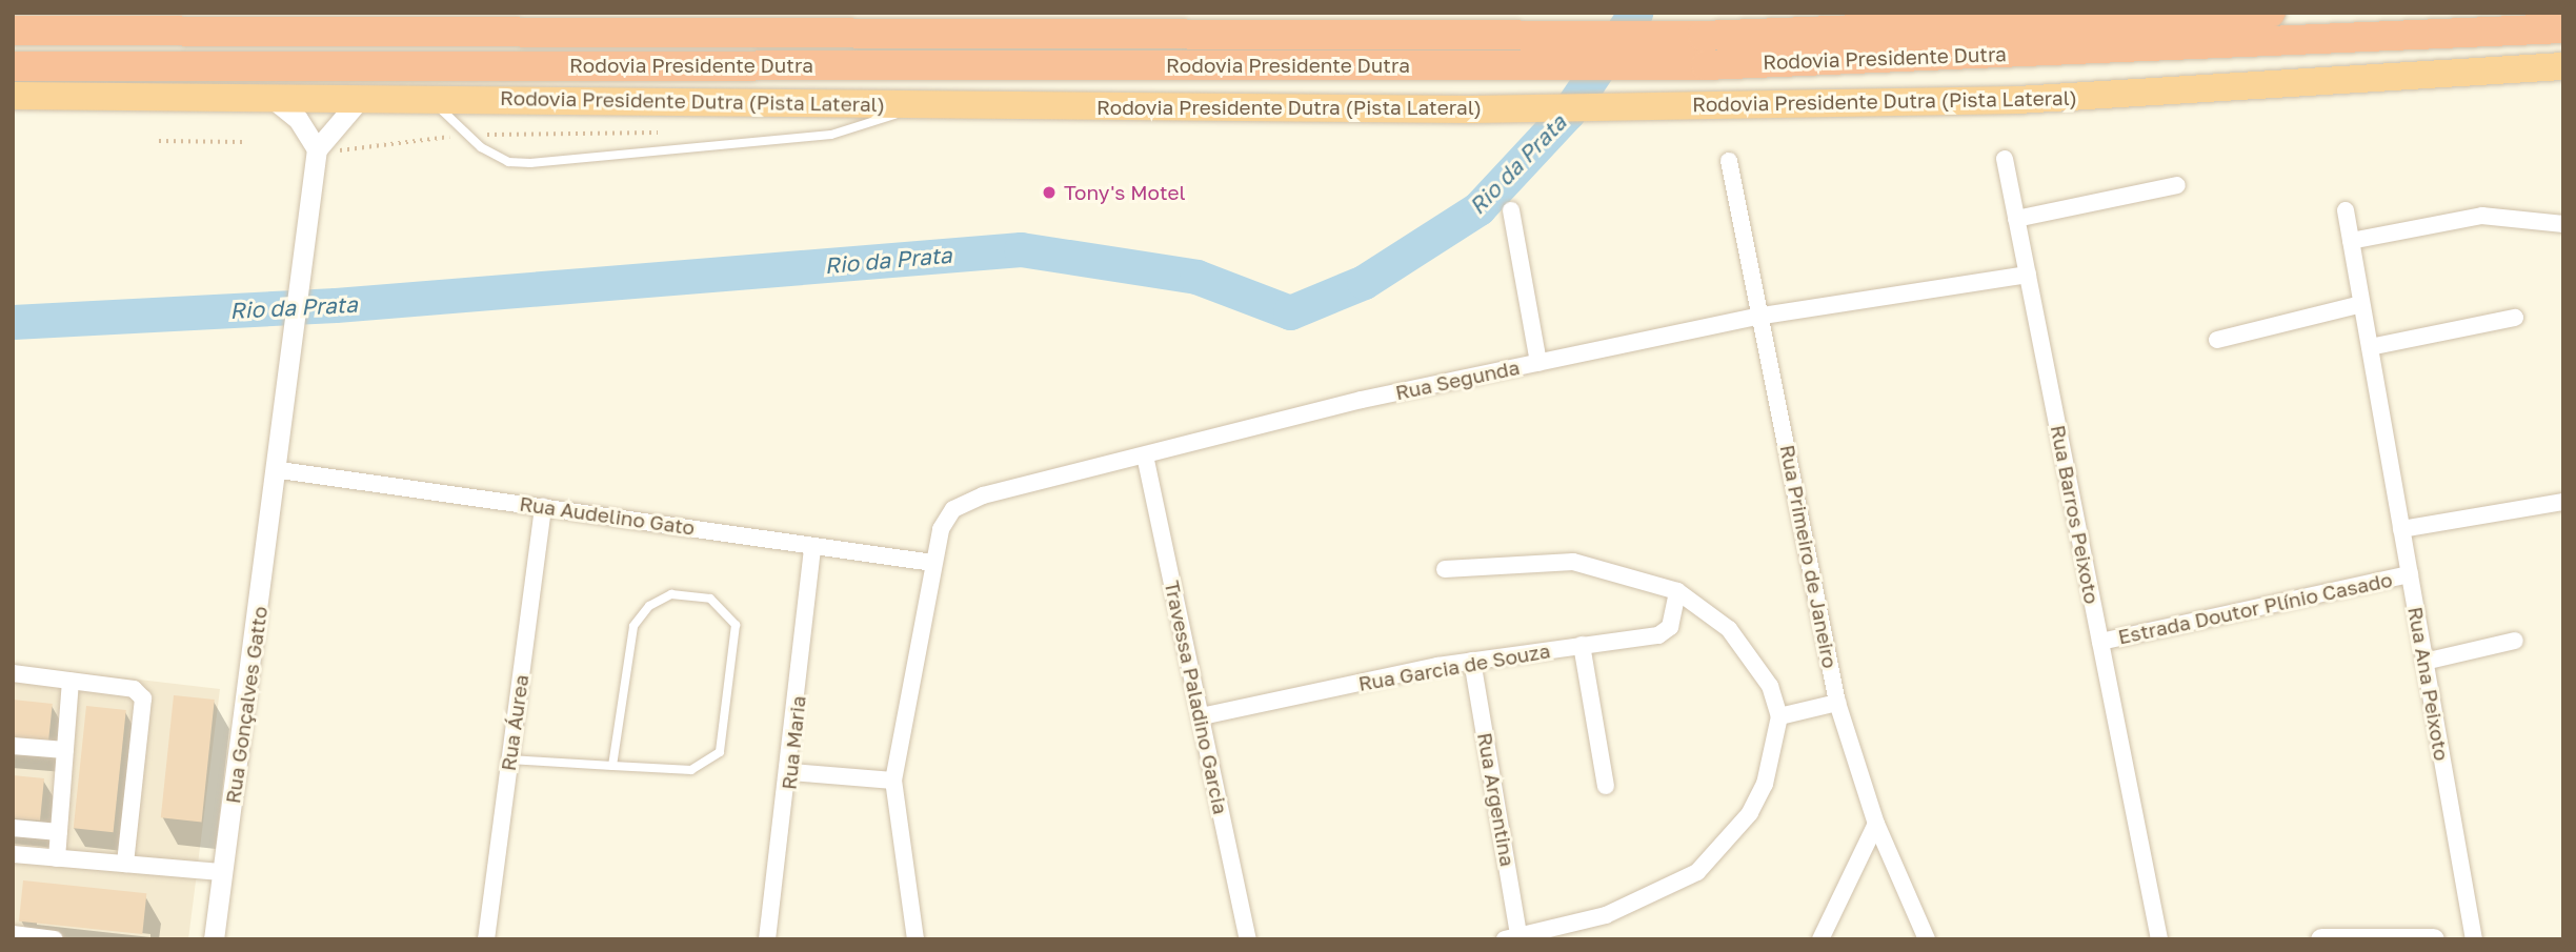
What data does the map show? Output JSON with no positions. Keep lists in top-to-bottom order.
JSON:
{
  "streets": {
    "highway": ["Rodovia Presidente Dutra", "Rodovia Presidente Dutra (Pista Lateral)"],
    "street": [
      "Rua Segunda",
      "Rua Barros Peixoto",
      "Rua Audelino Gato",
      "Rua Primeiro de Janeiro",
      "Estrada Doutor Plínio Casado",
      "Rua Garcia de Souza",
      "Rua Ana Peixoto",
      "Travessa Paladino Garcia",
      "Rua Gonçalves Gatto",
      "Rua Áurea",
      "Rua Maria",
      "Rua Argentina"
    ]
  },
  "crossings": [
    ["Rua Segunda", "Rua Barros Peixoto"],
    ["Rua Segunda", "Rua Audelino Gato"],
    ["Rua Segunda", "Rua Primeiro de Janeiro"],
    ["Rua Segunda", "Travessa Paladino Garcia"],
    ["Rua Barros Peixoto", "Estrada Doutor Plínio Casado"],
    ["Rua Audelino Gato", "Rua Gonçalves Gatto"],
    ["Rua Audelino Gato", "Rua Áurea"],
    ["Rua Audelino Gato", "Rua Maria"],
    ["Estrada Doutor Plínio Casado", "Rua Ana Peixoto"],
    ["Rua Garcia de Souza", "Travessa Paladino Garcia"],
    ["Rua Garcia de Souza", "Rua Argentina"]
  ],
  "water": ["Rio da Prata"],
  "places": ["Tony's Motel"]
}
